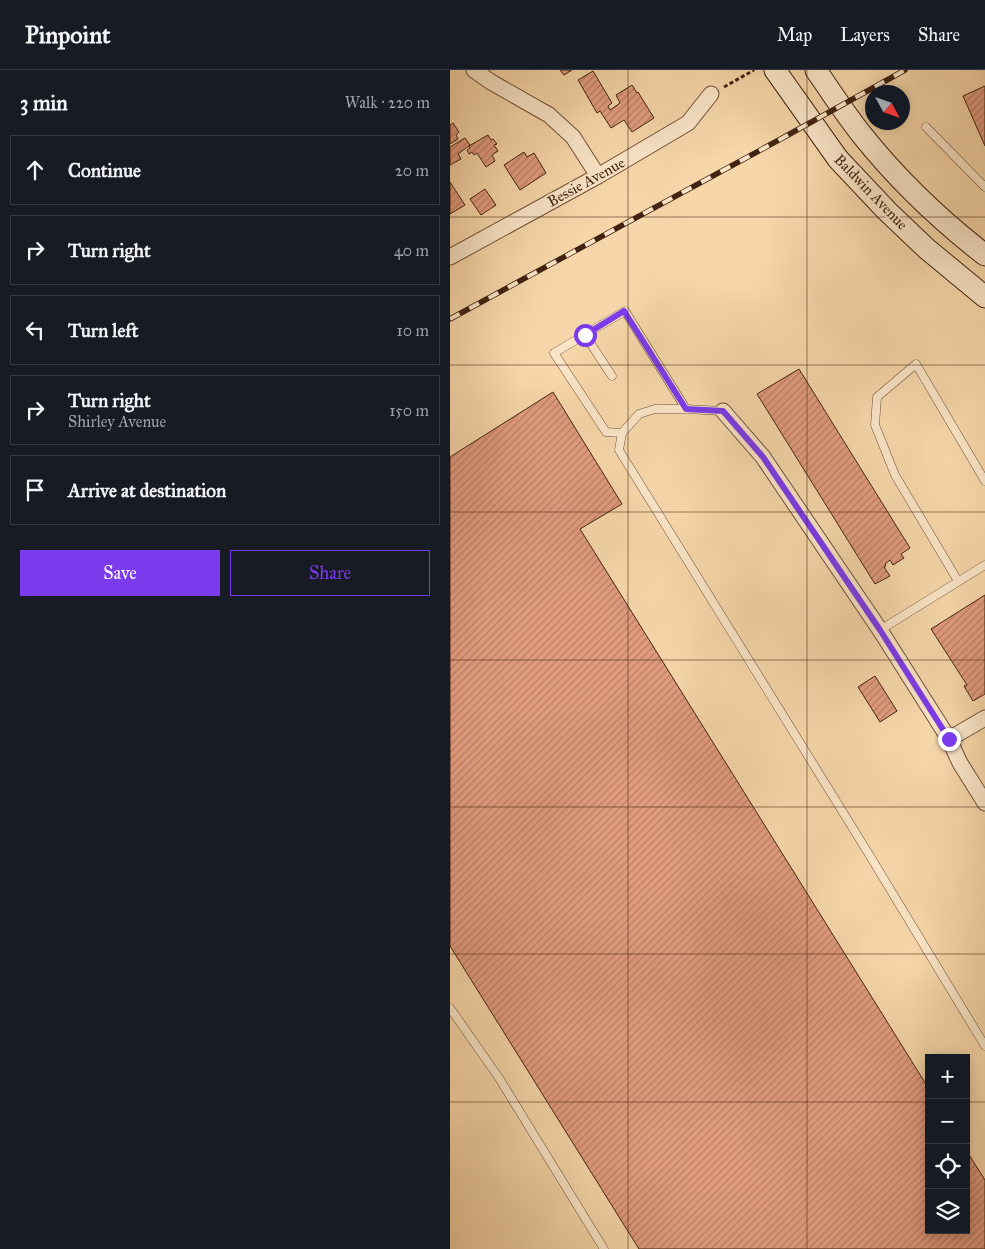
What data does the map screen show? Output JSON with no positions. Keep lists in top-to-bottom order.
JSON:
{
  "streets": {
    "main road": ["Baldwin Avenue"],
    "street": ["Bessie Avenue"]
  },
  "north": "bottom right",
  "page": {
    "header": "Pinpoint",
    "nav": ["Map", "Layers", "Share"],
    "heading": ["3 min", "Walk · 220 m"],
    "list": [
      ["Continue", "20 m"],
      ["Turn right", "40 m"],
      ["Turn left", "10 m"],
      ["Turn right", "Shirley Avenue", "150 m"],
      "Arrive at destination"
    ],
    "buttons": ["Save", "Share"],
    "map_buttons": ["+", "−"]
  }
}
